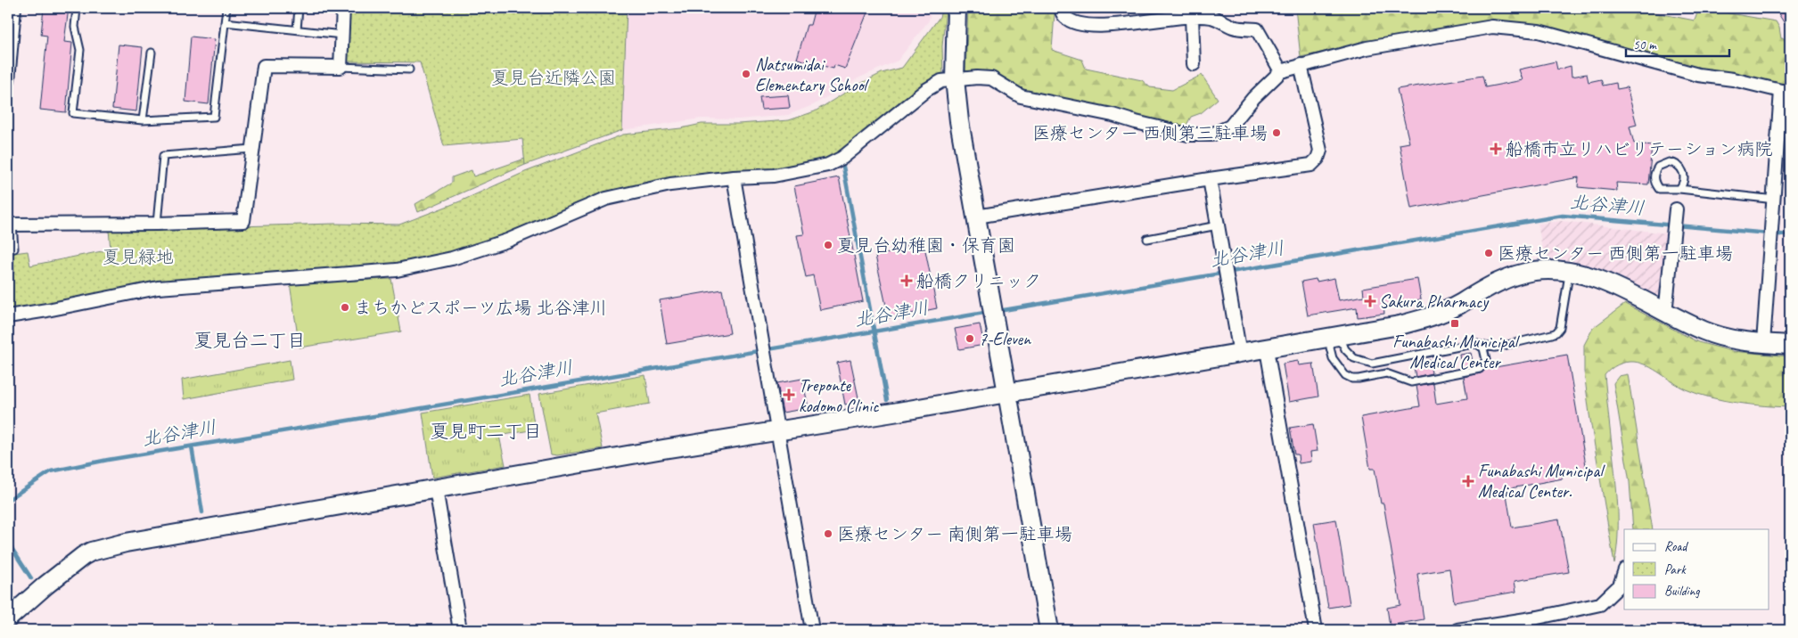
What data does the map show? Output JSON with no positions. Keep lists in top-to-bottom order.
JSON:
{
  "districts": ["夏見台二丁目", "夏見町二丁目"],
  "water": ["北谷津川"],
  "parks": ["夏見台近隣公園", "夏見緑地"],
  "places": {
    "other": [
      "Natsumidai Elementary School",
      "医療センター 西側第三駐車場",
      "夏見台幼稚園・保育園",
      "医療センター 西側第一駐車場",
      "まちかどスポーツ広場 北谷津川",
      "7-Eleven",
      "医療センター 南側第一駐車場"
    ],
    "health": [
      "船橋市立リハビリテーション病院",
      "船橋クリニック",
      "Sakura Pharmacy",
      "Treponte kodomo Clinic",
      "Funabashi Municipal Medical Center."
    ],
    "transit": ["Funabashi Municipal Medical Center"]
  },
  "legend": ["Road", "Park", "Building"],
  "scale_bar": "50 m"
}
